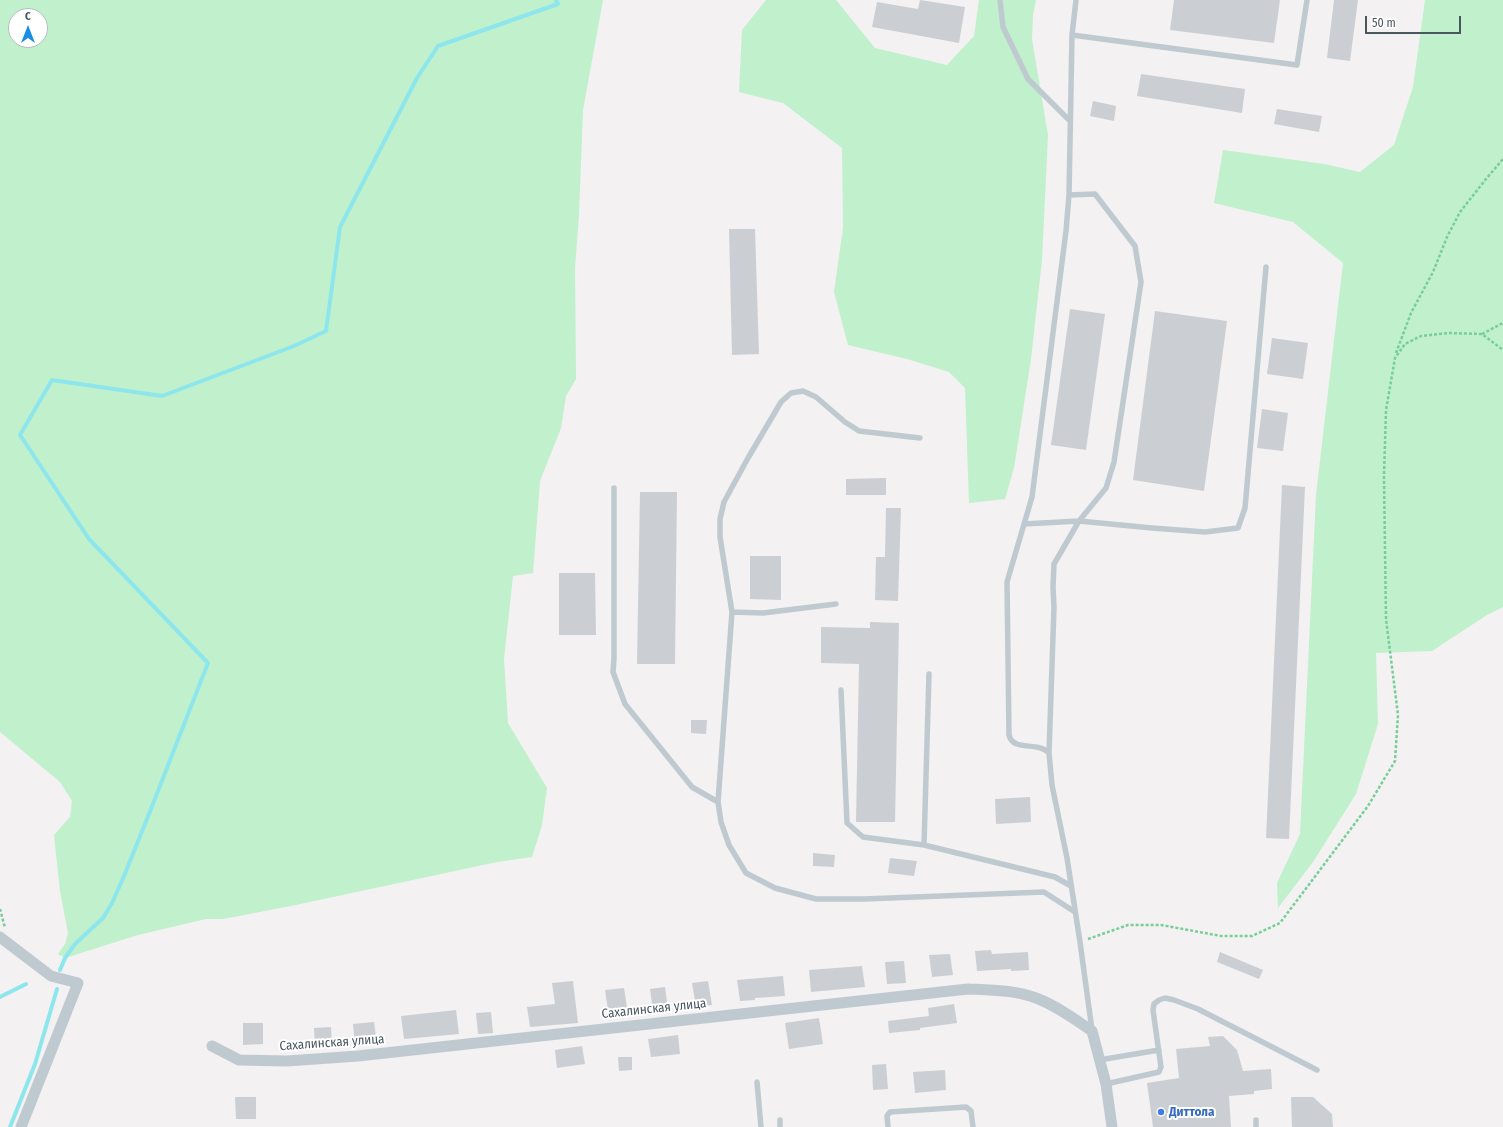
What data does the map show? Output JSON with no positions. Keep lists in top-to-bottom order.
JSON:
{
  "streets": {
    "street": ["Сахалинская улица"]
  },
  "places": ["Диттола"],
  "scale_bar": "50 m",
  "north": "top"
}
